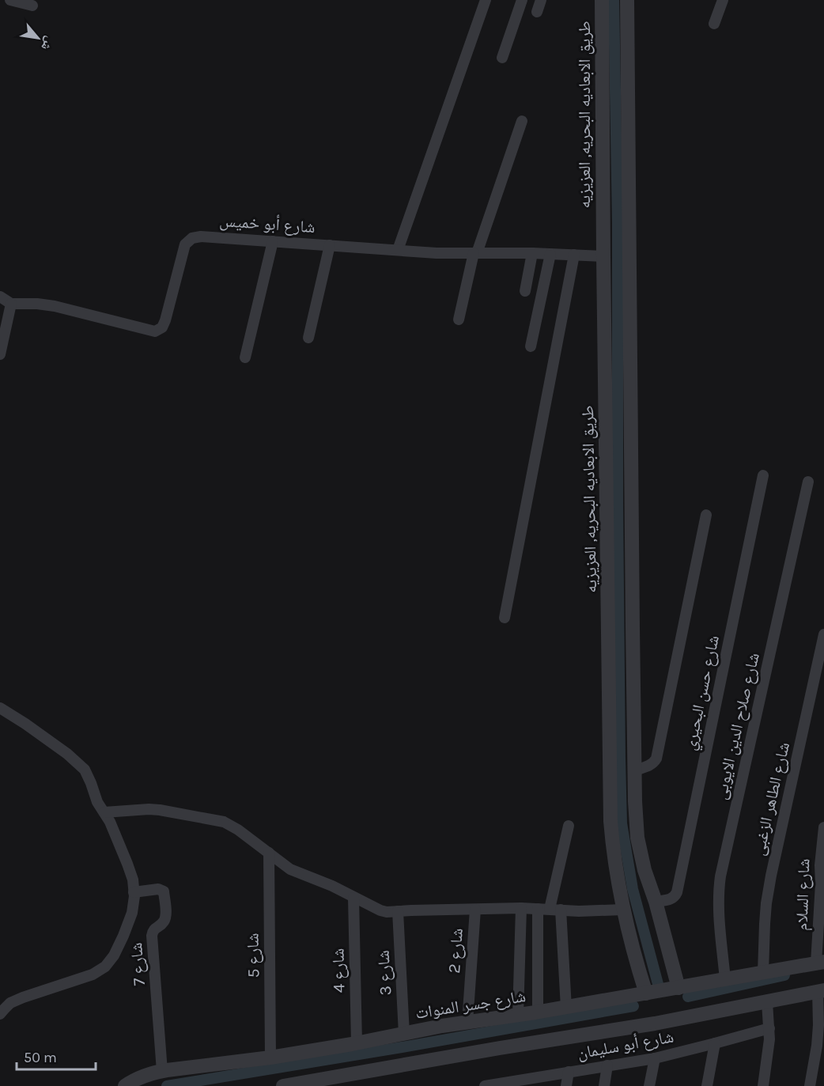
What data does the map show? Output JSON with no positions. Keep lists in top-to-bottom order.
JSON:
{
  "streets": {
    "street": [
      "طريق الابعاديه البحريه, العزيزيه",
      "شارع أبو خميس",
      "شارع حسن البحيري",
      "شارع صلاح الدين الايوبى",
      "شارع الطاهر الزغبى",
      "شارع السلام",
      "شارع 2",
      "شارع 5",
      "شارع 7",
      "شارع 4",
      "شارع 3",
      "شارع جسر المنوات",
      "شارع أبو سليمان"
    ]
  },
  "crossings": [
    ["طريق الابعاديه البحريه, العزيزيه", "شارع أبو خميس"],
    ["طريق الابعاديه البحريه, العزيزيه", "شارع جسر المنوات"],
    ["شارع صلاح الدين الايوبى", "شارع جسر المنوات"],
    ["شارع الطاهر الزغبى", "شارع جسر المنوات"],
    ["شارع السلام", "شارع جسر المنوات"],
    ["شارع 2", "شارع جسر المنوات"],
    ["شارع 5", "شارع جسر المنوات"],
    ["شارع 7", "شارع جسر المنوات"],
    ["شارع 4", "شارع جسر المنوات"],
    ["شارع 3", "شارع جسر المنوات"]
  ],
  "scale_bar": "50 m",
  "north": "bottom right"
}
